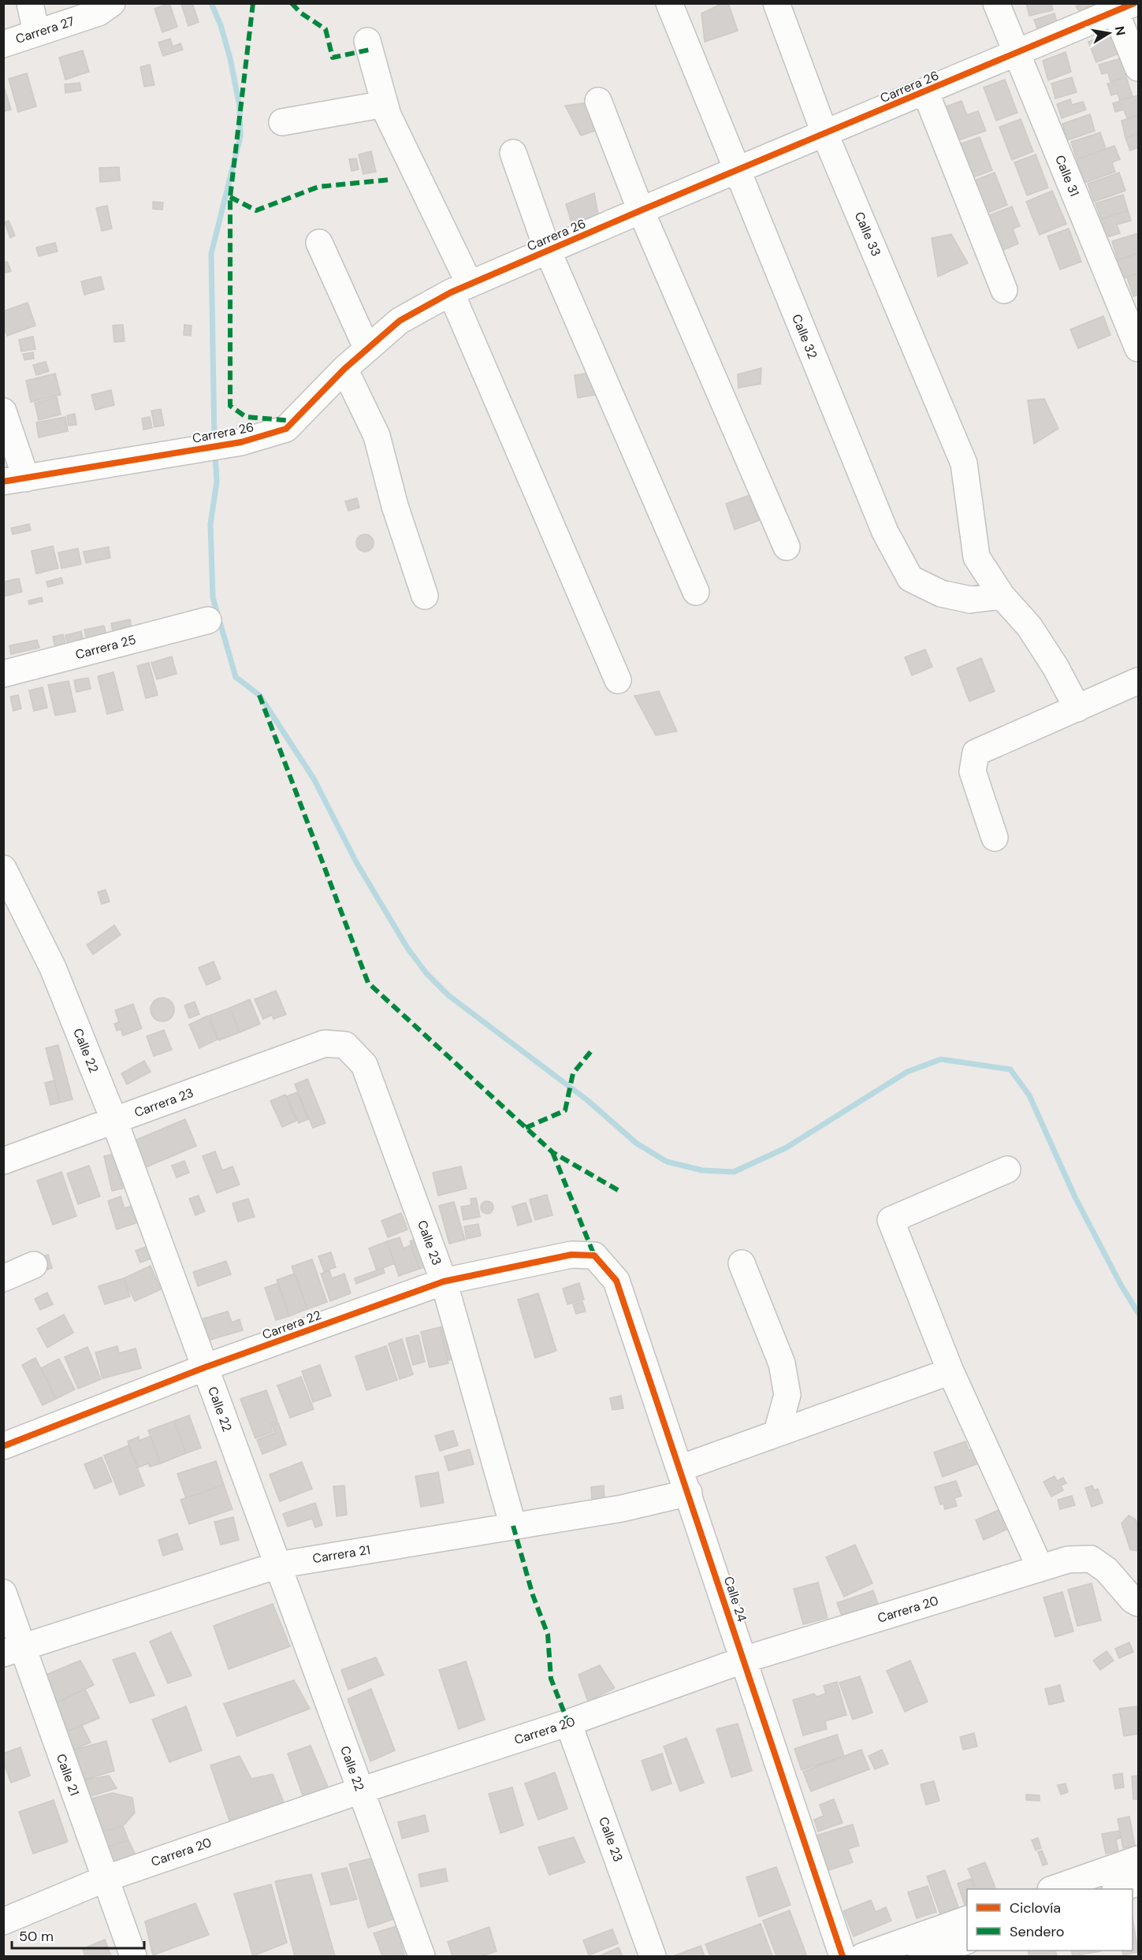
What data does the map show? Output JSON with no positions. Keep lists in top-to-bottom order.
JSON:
{
  "streets": {
    "street": [
      "Carrera 27",
      "Carrera 26",
      "Calle 31",
      "Calle 33",
      "Calle 32",
      "Carrera 25",
      "Calle 22",
      "Carrera 23",
      "Calle 23",
      "Carrera 22",
      "Carrera 21",
      "Calle 24",
      "Carrera 20",
      "Calle 21"
    ]
  },
  "crossings": [
    ["Carrera 26", "Calle 31"],
    ["Carrera 26", "Calle 33"],
    ["Carrera 26", "Calle 32"],
    ["Calle 33", "Calle 32"],
    ["Calle 22", "Carrera 23"],
    ["Calle 22", "Carrera 22"],
    ["Calle 22", "Carrera 21"],
    ["Calle 22", "Carrera 20"],
    ["Carrera 23", "Calle 23"],
    ["Calle 23", "Carrera 22"],
    ["Calle 23", "Carrera 21"],
    ["Calle 23", "Carrera 20"],
    ["Carrera 22", "Calle 24"],
    ["Carrera 21", "Calle 24"],
    ["Carrera 21", "Calle 21"],
    ["Calle 24", "Carrera 20"],
    ["Carrera 20", "Calle 21"]
  ],
  "legend": ["Ciclovía", "Sendero"],
  "scale_bar": "50 m",
  "north": "right"
}
